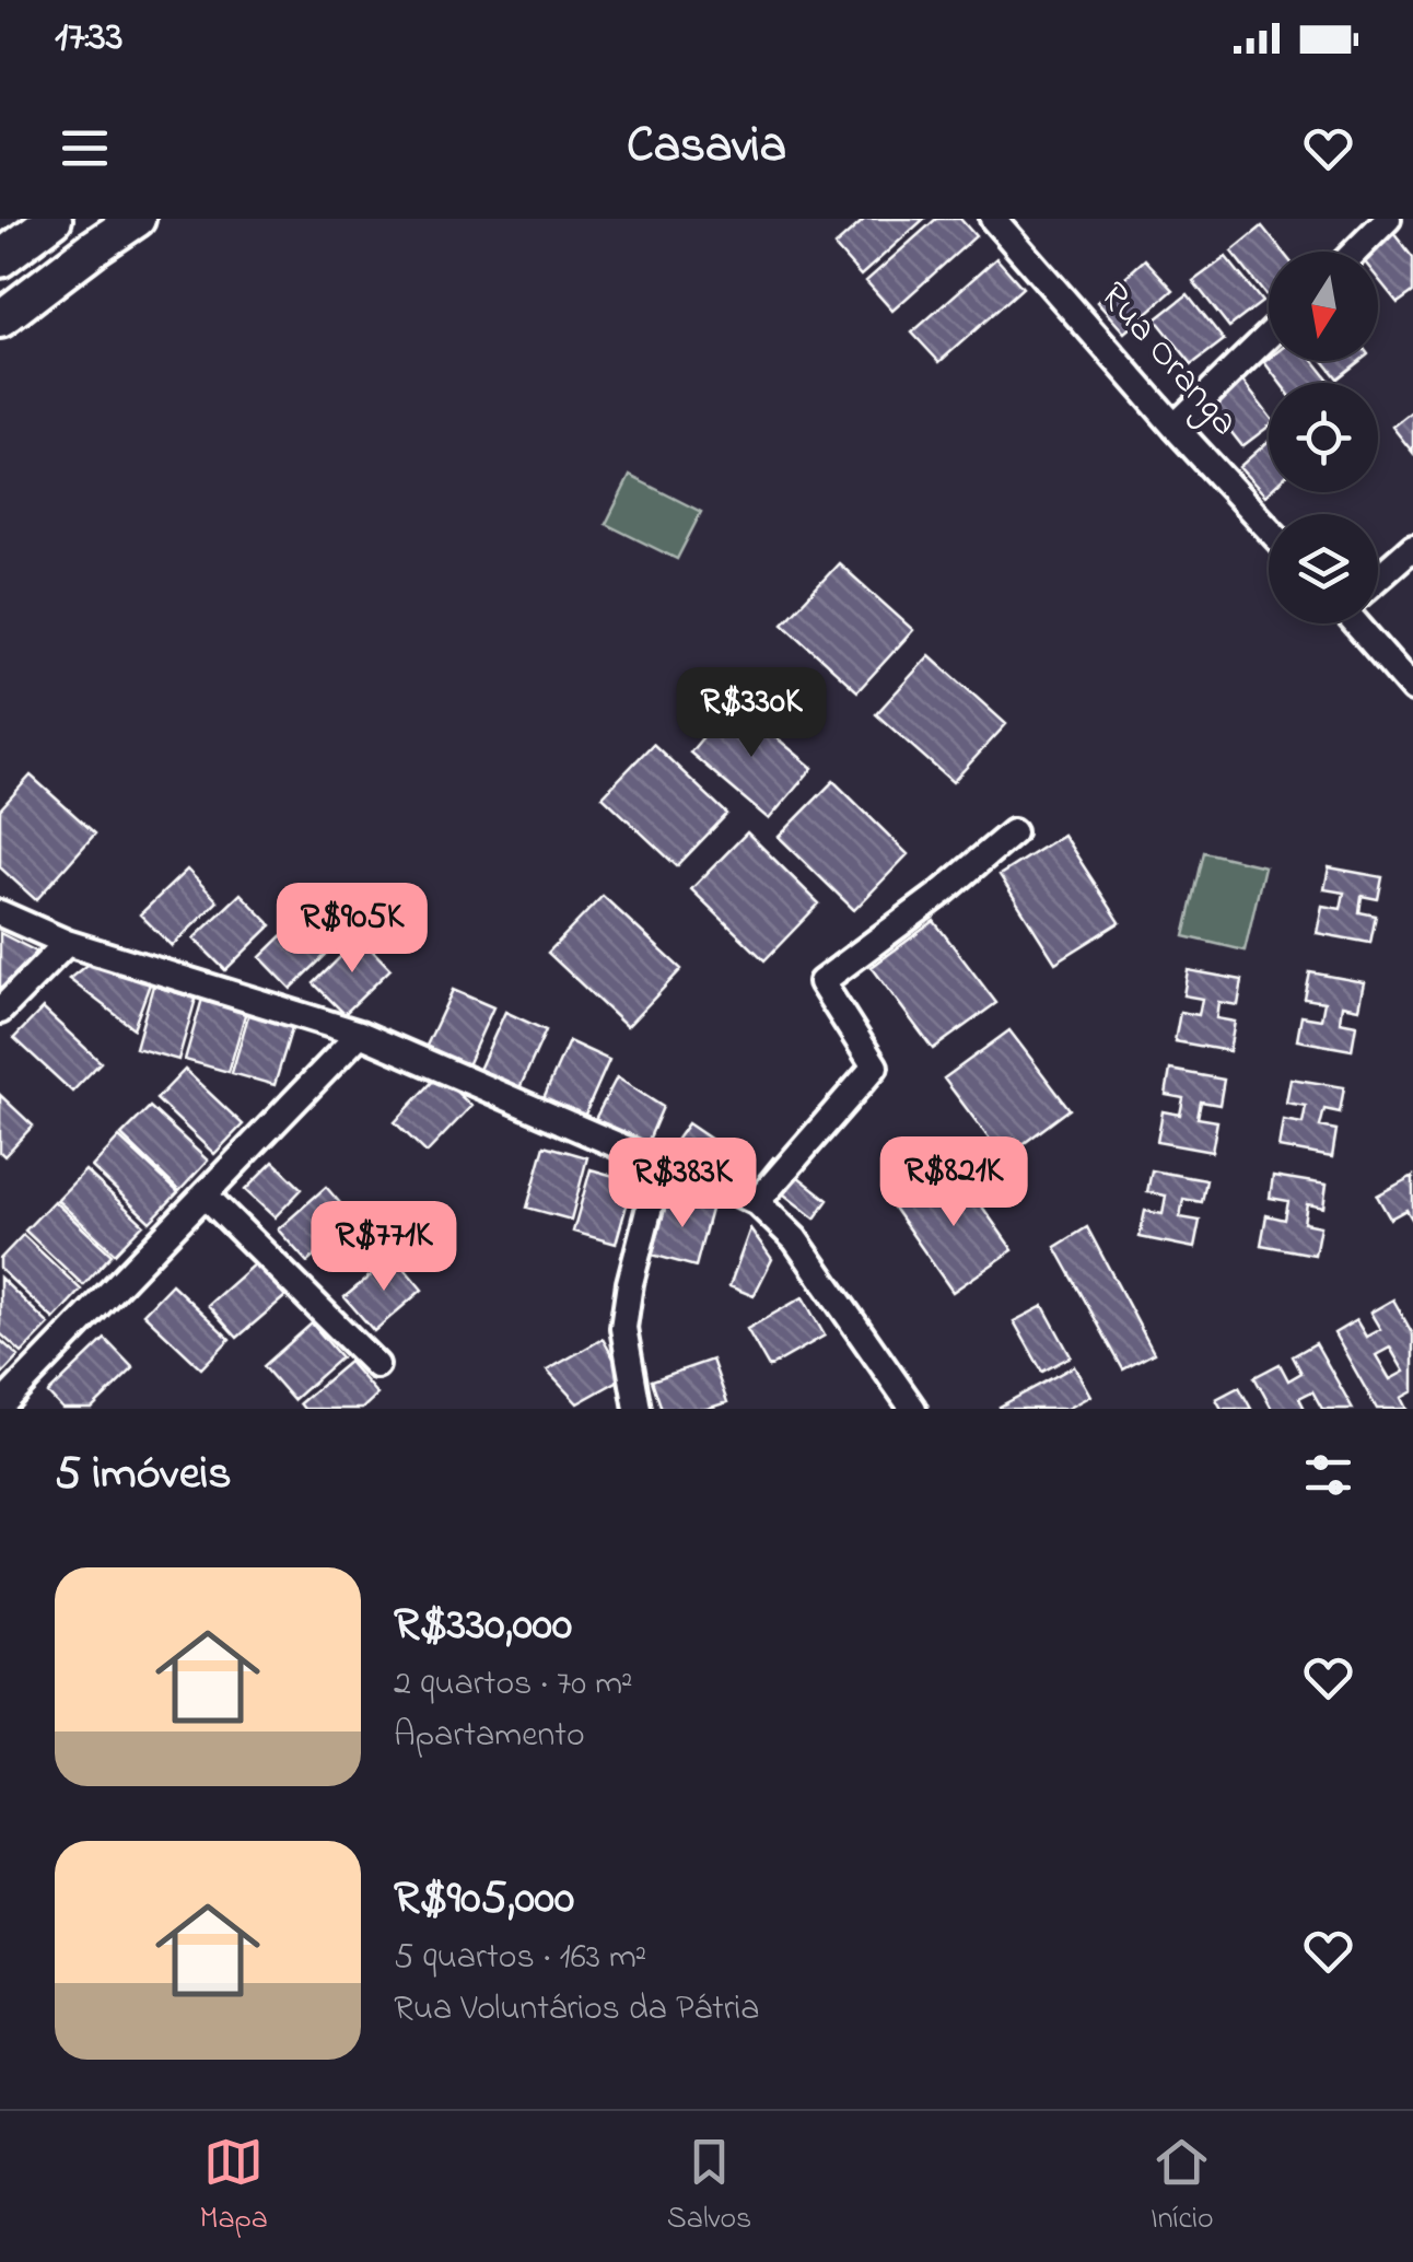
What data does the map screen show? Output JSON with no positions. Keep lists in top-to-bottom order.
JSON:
{
  "streets": {
    "street": ["Rua Oranga"]
  },
  "north": "bottom",
  "page": {
    "status": "17:33",
    "header": "Casavia",
    "price": [
      "R$330K",
      "R$905K",
      "R$821K",
      "R$383K",
      "R$771K"
    ],
    "heading": "5 imóveis",
    "list": [
      {
        "name": "R$330,000",
        "note": "2 quartos · 70 m² · Apartamento"
      },
      {
        "name": "R$905,000",
        "note": "5 quartos · 163 m² · Rua Voluntários da Pátria"
      }
    ],
    "tabs": ["Mapa", "Salvos", "Início"]
  }
}
